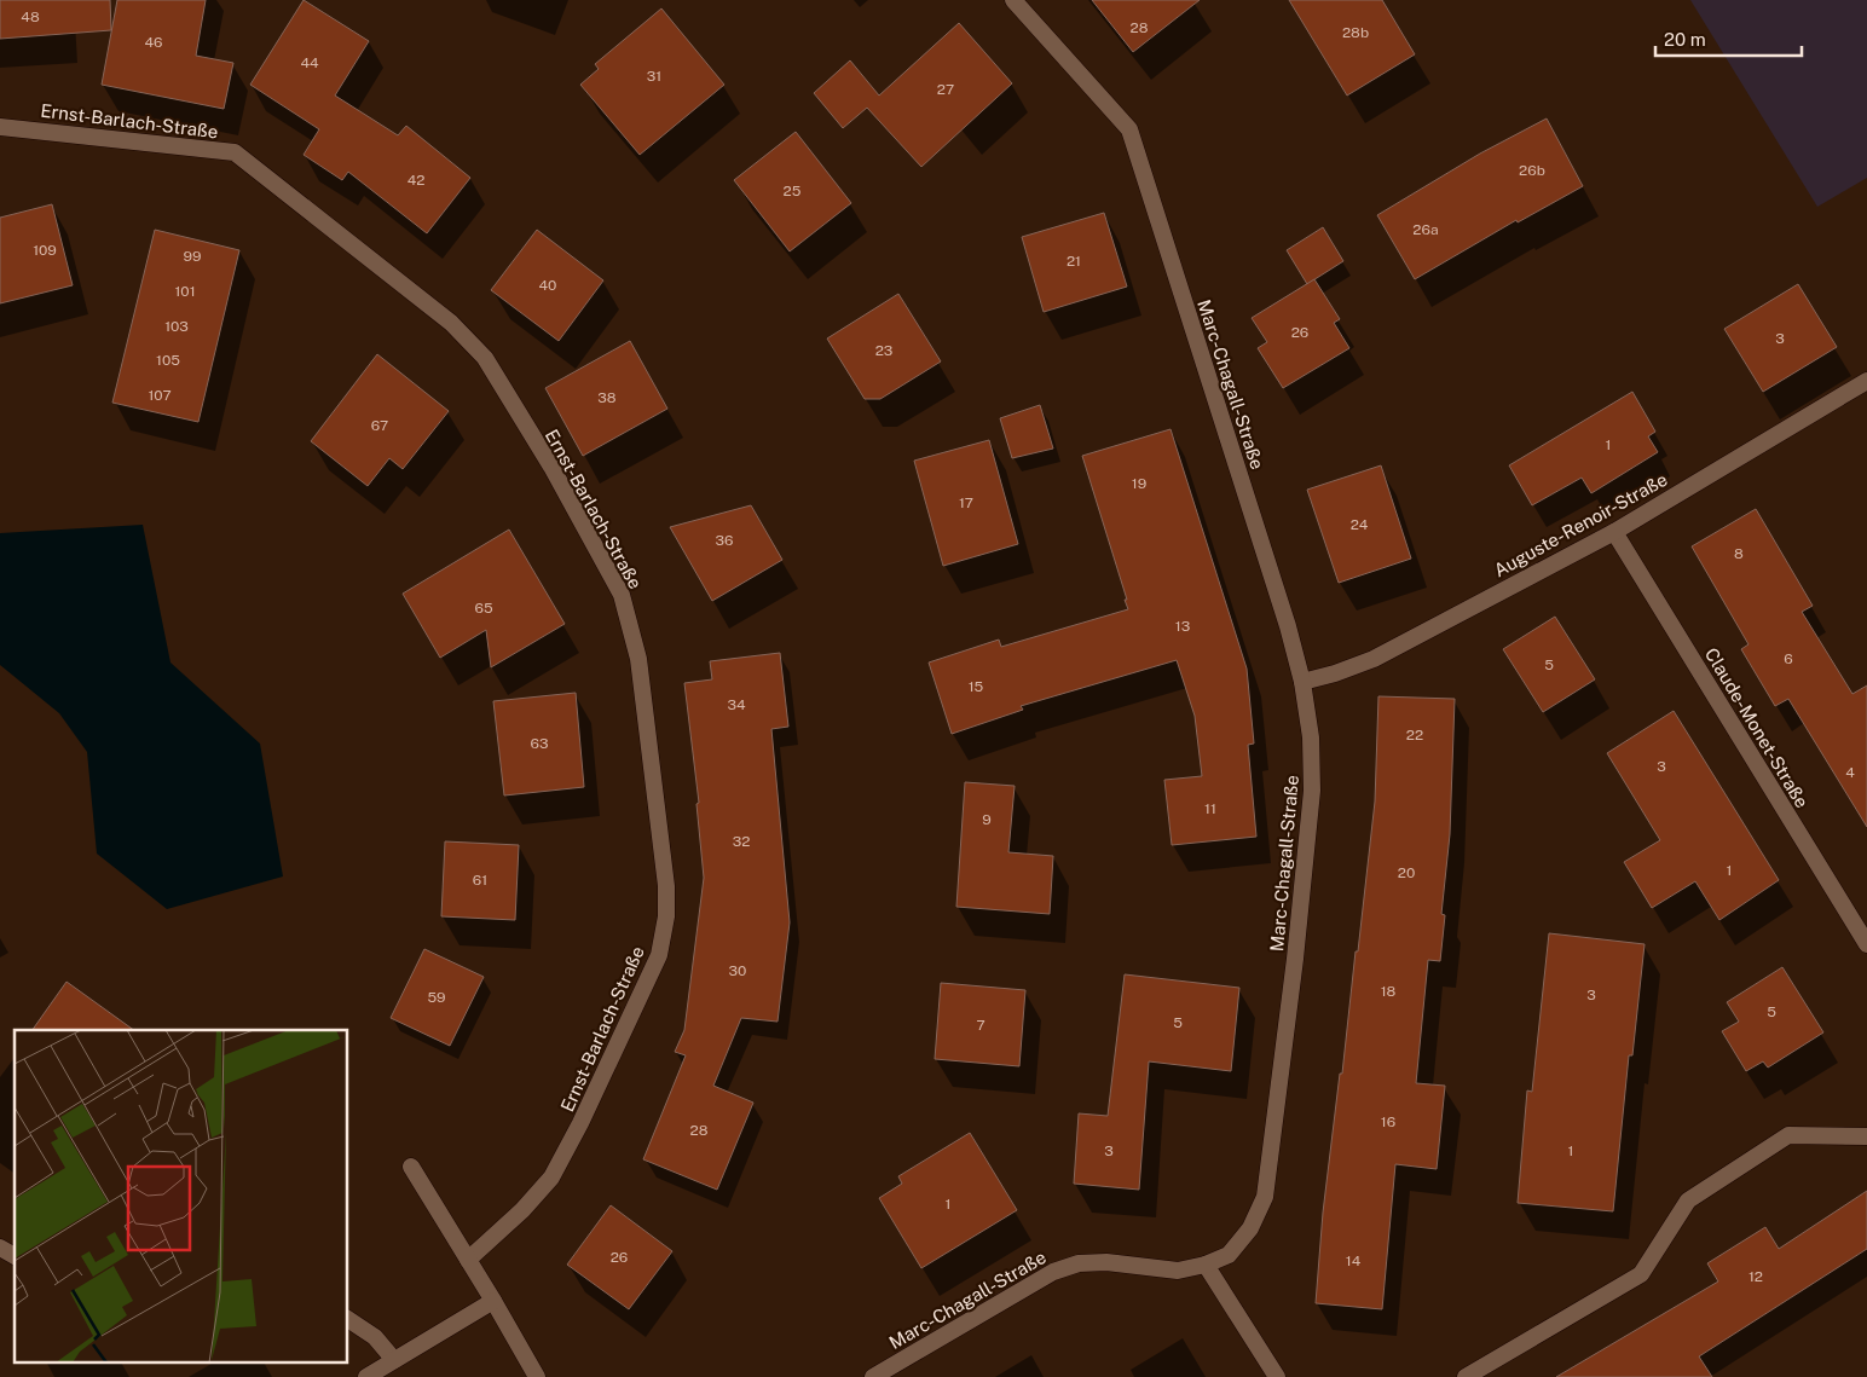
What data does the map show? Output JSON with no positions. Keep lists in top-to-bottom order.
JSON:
{
  "streets": {
    "street": [
      "Ernst-Barlach-Straße",
      "Marc-Chagall-Straße",
      "Auguste-Renoir-Straße",
      "Claude-Monet-Straße"
    ]
  },
  "crossings": [
    ["Marc-Chagall-Straße", "Auguste-Renoir-Straße"],
    ["Auguste-Renoir-Straße", "Claude-Monet-Straße"]
  ],
  "house_numbers": [
    "48",
    "28",
    "28b",
    "46",
    "44",
    "31",
    "27",
    "26b",
    "42",
    "25",
    "26a",
    "109",
    "99",
    "21",
    "40",
    "101",
    "103",
    "26",
    "3",
    "23",
    "105",
    "107",
    "38",
    "67",
    "1",
    "19",
    "17",
    "24",
    "36",
    "8",
    "65",
    "13",
    "6",
    "5",
    "15",
    "34",
    "22",
    "63",
    "3",
    "4",
    "11",
    "9",
    "32",
    "1",
    "20",
    "61",
    "30",
    "18",
    "3",
    "59",
    "5",
    "5",
    "7",
    "16",
    "28",
    "3",
    "1",
    "1",
    "26",
    "14",
    "12"
  ],
  "scale_bar": "20 m"
}
